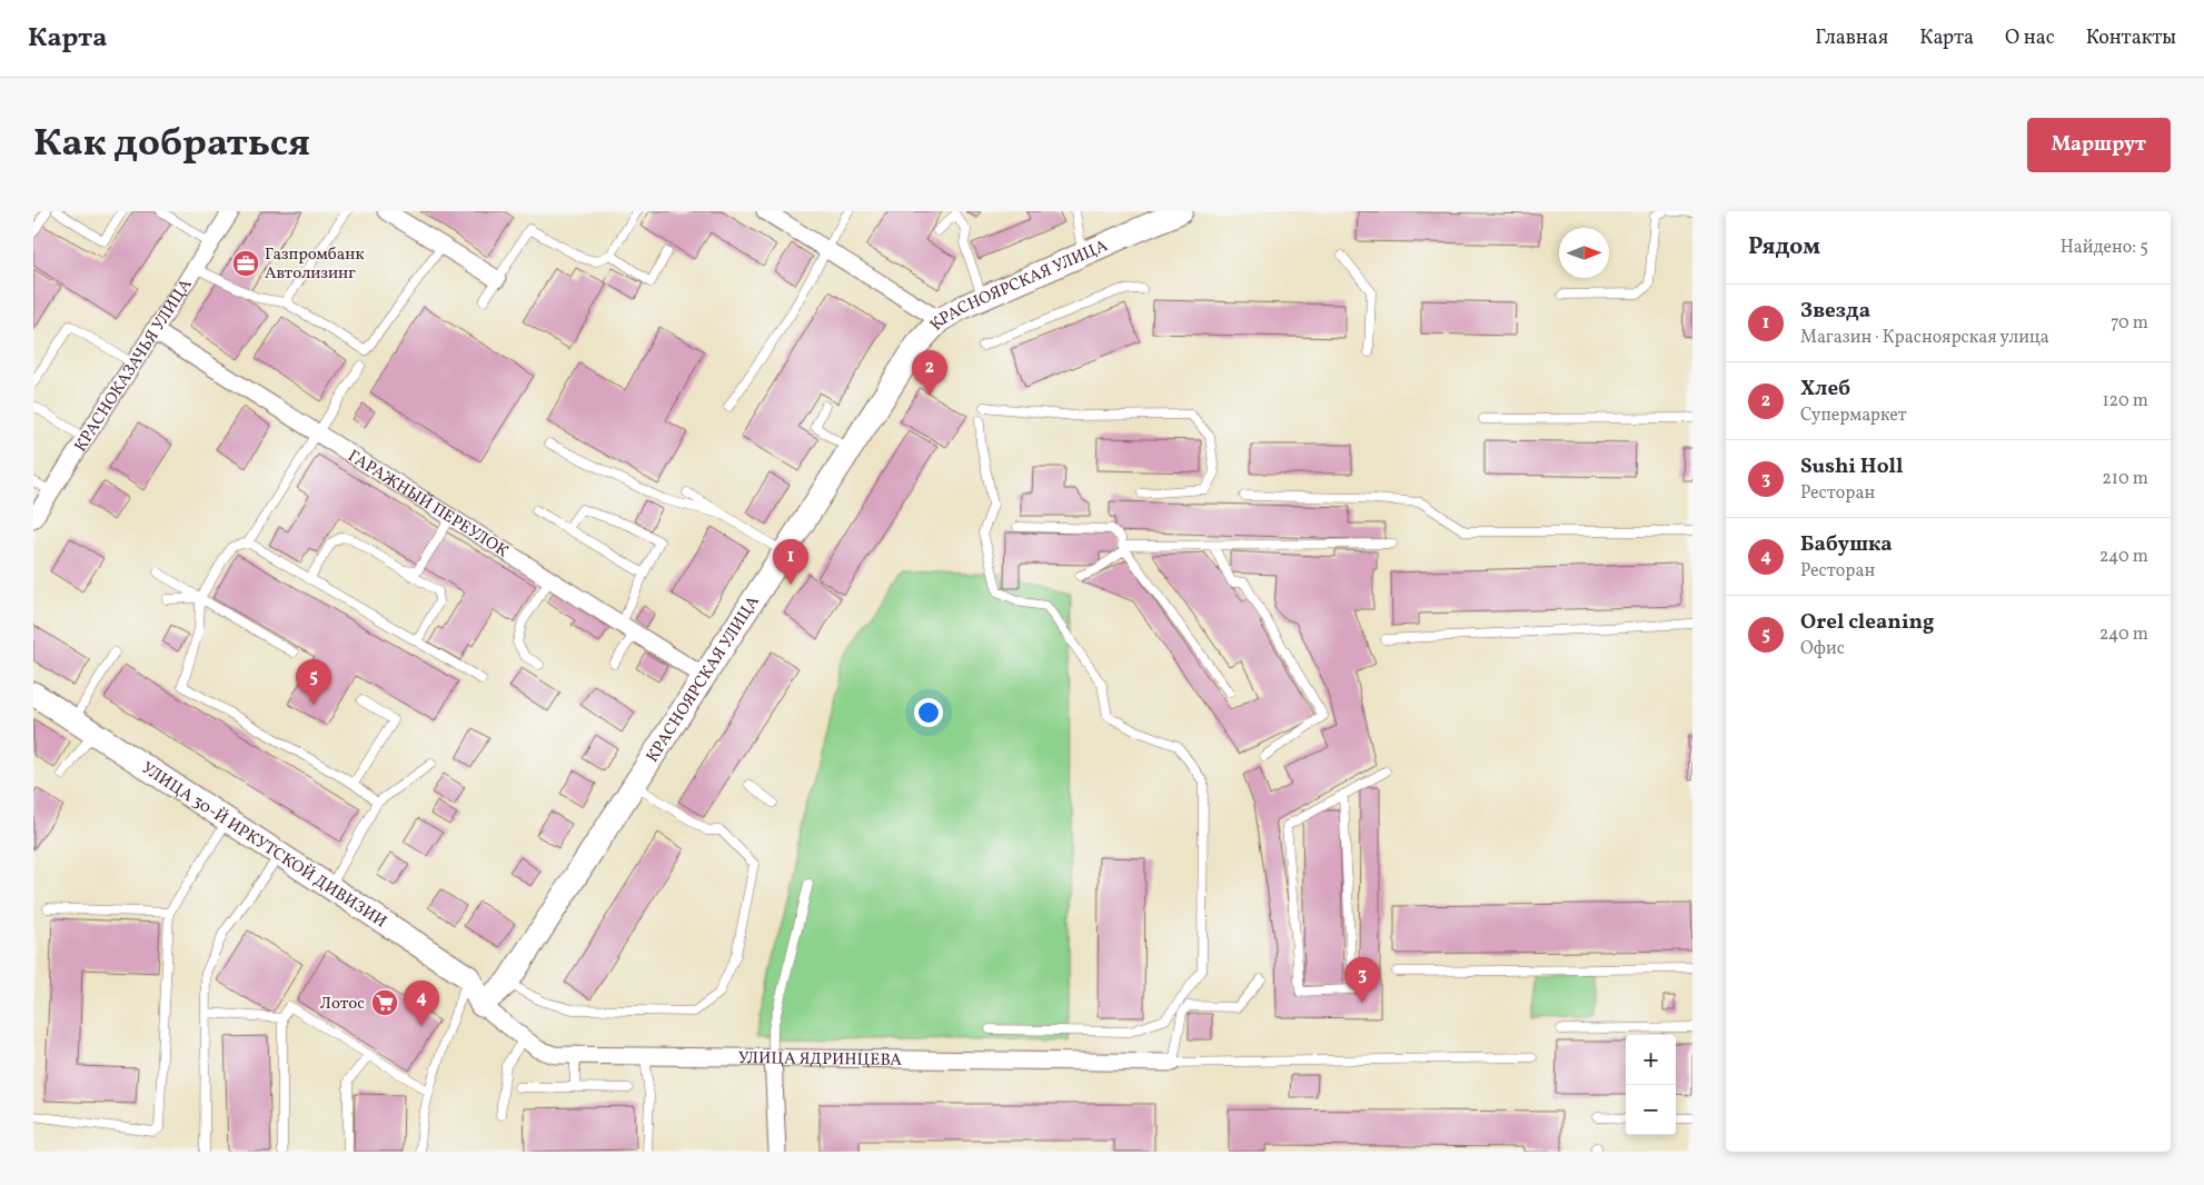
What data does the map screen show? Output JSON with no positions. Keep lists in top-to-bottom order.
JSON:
{
  "streets": {
    "street": [
      "КРАСНОЯРСКАЯ УЛИЦА",
      "КРАСНОКАЗАЧЬЯ УЛИЦА",
      "ГАРАЖНЫЙ ПЕРЕУЛОК",
      "УЛИЦА 30-Й ИРКУТСКОЙ ДИВИЗИИ",
      "УЛИЦА ЯДРИНЦЕВА"
    ]
  },
  "crossings": [
    ["КРАСНОЯРСКАЯ УЛИЦА", "ГАРАЖНЫЙ ПЕРЕУЛОК"],
    ["КРАСНОЯРСКАЯ УЛИЦА", "УЛИЦА ЯДРИНЦЕВА"],
    ["КРАСНОКАЗАЧЬЯ УЛИЦА", "ГАРАЖНЫЙ ПЕРЕУЛОК"]
  ],
  "places": {
    "office": ["Газпромбанк Автолизинг"],
    "supermarket": ["Лотос"]
  },
  "north": "right",
  "page": {
    "header": "Карта",
    "nav": [
      "Главная",
      "Карта",
      "О нас",
      "Контакты"
    ],
    "title": "Как добраться",
    "buttons": "Маршрут",
    "heading": ["Рядом", "Найдено: 5"],
    "list": [
      {
        "mark": "1",
        "name": "Звезда",
        "note": "Магазин · Красноярская улица",
        "value": "70 m"
      },
      {
        "mark": "2",
        "name": "Хлеб",
        "note": "Супермаркет",
        "value": "120 m"
      },
      {
        "mark": "3",
        "name": "Sushi Holl",
        "note": "Ресторан",
        "value": "210 m"
      },
      {
        "mark": "4",
        "name": "Бабушка",
        "note": "Ресторан",
        "value": "240 m"
      },
      {
        "mark": "5",
        "name": "Orel cleaning",
        "note": "Офис",
        "value": "240 m"
      }
    ],
    "pins": [
      "2",
      "1",
      "5",
      "3",
      "4"
    ],
    "map_buttons": ["+", "−"]
  }
}
